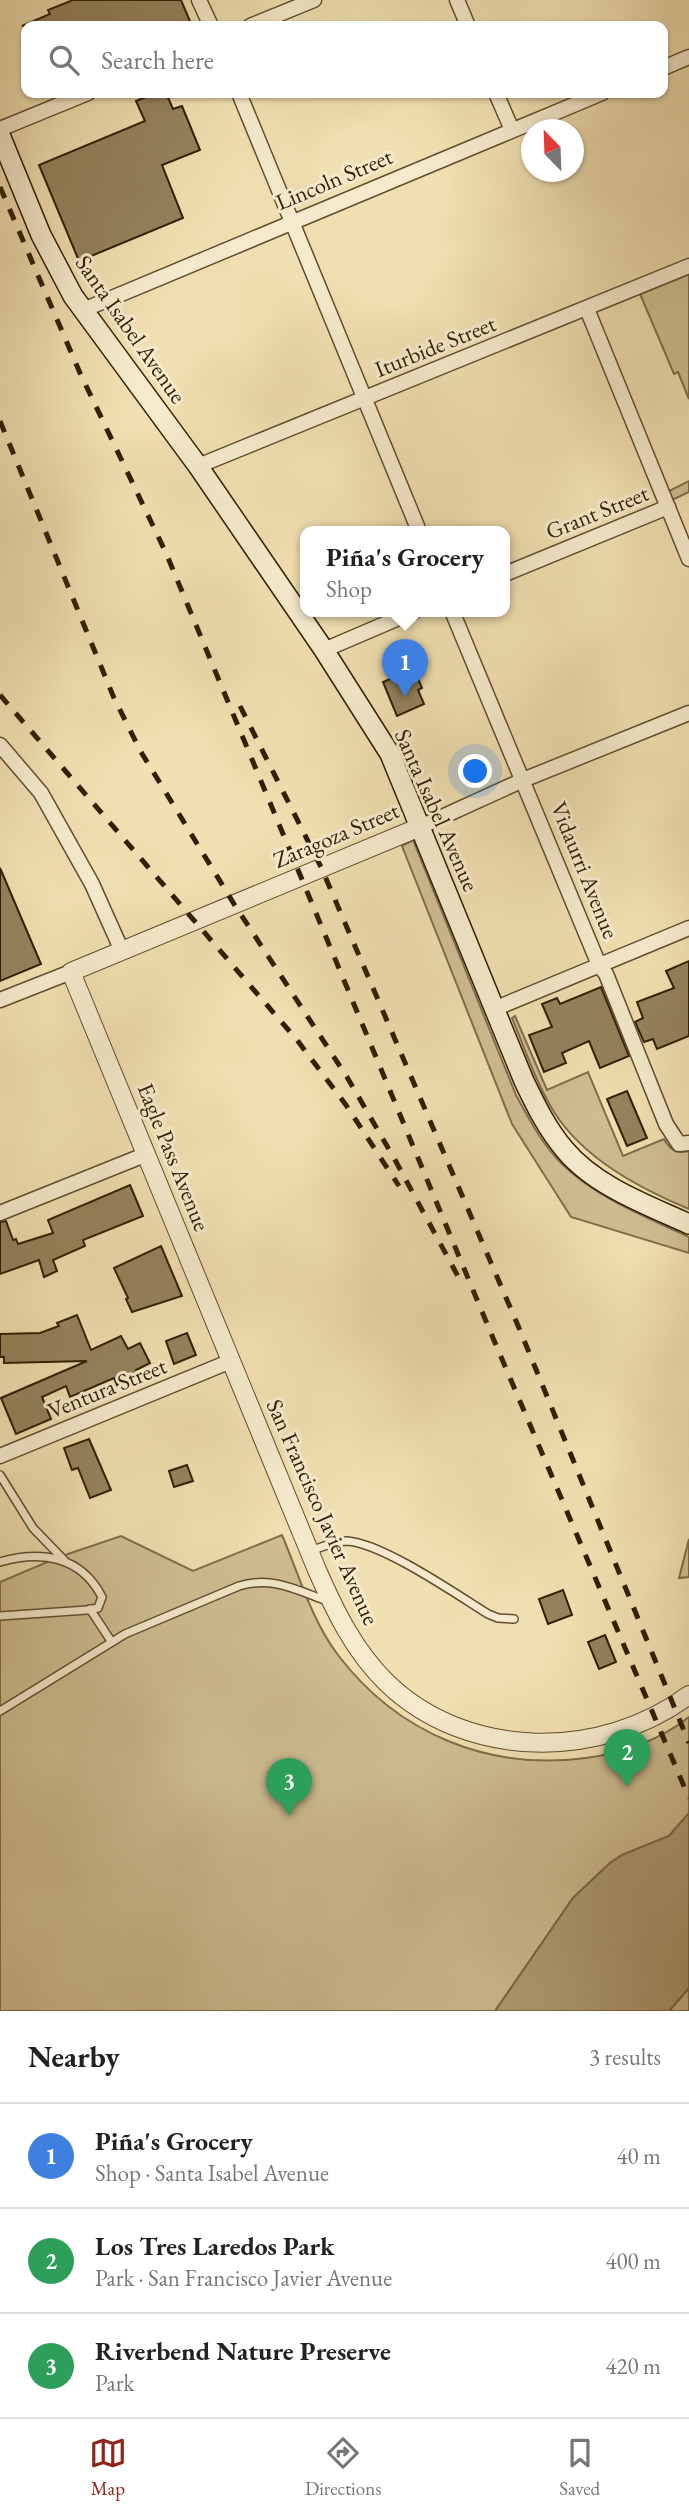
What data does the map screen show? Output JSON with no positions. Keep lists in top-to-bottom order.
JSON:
{
  "streets": {
    "main road": ["Santa Isabel Avenue"],
    "street": [
      "Lincoln Street",
      "Iturbide Street",
      "Grant Street",
      "Zaragoza Street",
      "Vidaurri Avenue",
      "Eagle Pass Avenue",
      "Ventura Street",
      "San Francisco Javier Avenue"
    ]
  },
  "crossings": [
    ["Lincoln Street", "Santa Isabel Avenue"],
    ["Santa Isabel Avenue", "Iturbide Street"],
    ["Santa Isabel Avenue", "Zaragoza Street"],
    ["Zaragoza Street", "Vidaurri Avenue"],
    ["Zaragoza Street", "Eagle Pass Avenue"],
    ["Eagle Pass Avenue", "Ventura Street"],
    ["Eagle Pass Avenue", "San Francisco Javier Avenue"],
    ["Ventura Street", "San Francisco Javier Avenue"]
  ],
  "north": "top left",
  "page": {
    "search": "Search here",
    "popup": ["Piña's Grocery", "Shop"],
    "pins": ["1", "2", "3"],
    "heading": ["Nearby", "3 results"],
    "list": [
      {
        "mark": "1",
        "name": "Piña's Grocery",
        "note": "Shop · Santa Isabel Avenue",
        "value": "40 m"
      },
      {
        "mark": "2",
        "name": "Los Tres Laredos Park",
        "note": "Park · San Francisco Javier Avenue",
        "value": "400 m"
      },
      {
        "mark": "3",
        "name": "Riverbend Nature Preserve",
        "note": "Park",
        "value": "420 m"
      }
    ],
    "nav": ["Map", "Directions", "Saved"]
  }
}
